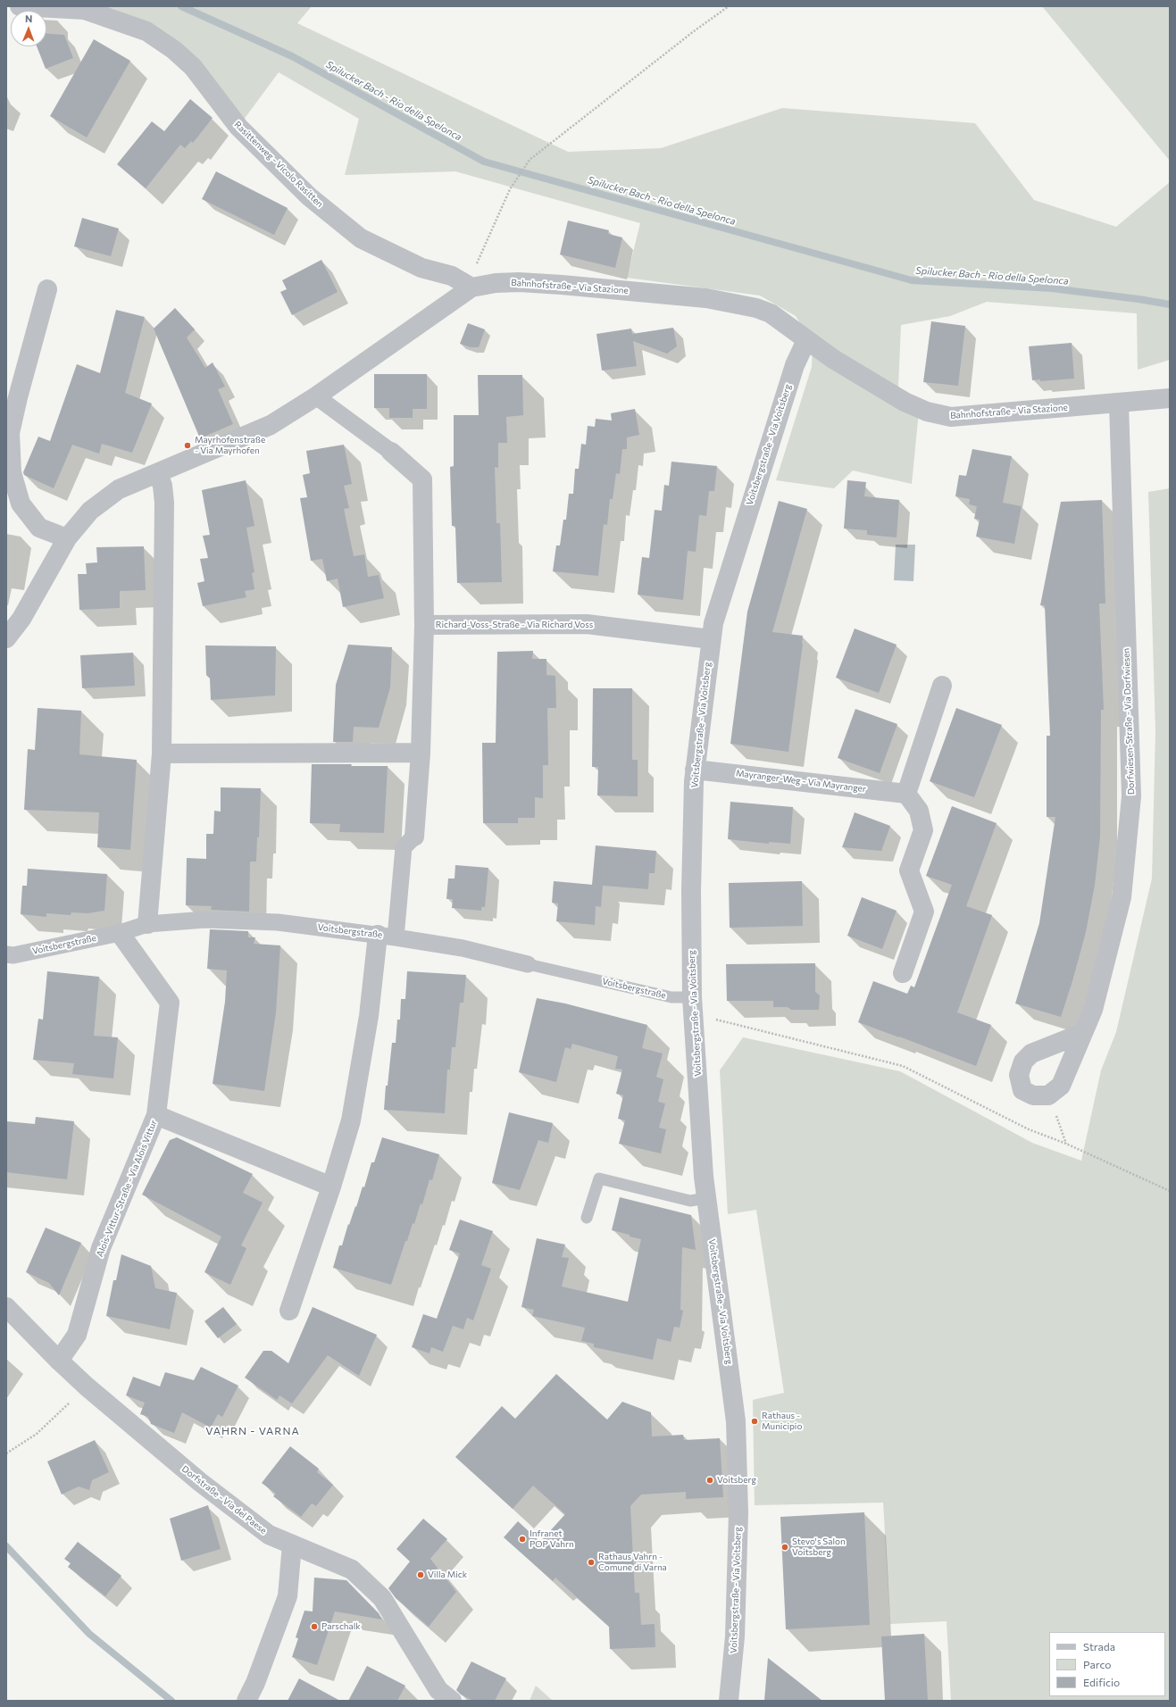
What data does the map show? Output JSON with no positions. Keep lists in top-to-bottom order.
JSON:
{
  "streets": {
    "street": [
      "Rasittenweg - Vicolo Rasitten",
      "Bahnhofstraße - Via Stazione",
      "Voitsbergstraße - Via Voitsberg",
      "Richard-Voss-Straße - Via Richard Voss",
      "Dorfwiesen-Straße - Via Dorfwiesen",
      "Mayranger-Weg - Via Mayranger",
      "Voitsbergstraße",
      "Alois-Vittur-Straße - Via Alois Vittur",
      "Dorfstraße - Via del Paese"
    ]
  },
  "crossings": [
    ["Rasittenweg - Vicolo Rasitten", "Bahnhofstraße - Via Stazione"],
    ["Bahnhofstraße - Via Stazione", "Voitsbergstraße - Via Voitsberg"],
    ["Bahnhofstraße - Via Stazione", "Dorfwiesen-Straße - Via Dorfwiesen"],
    ["Voitsbergstraße - Via Voitsberg", "Richard-Voss-Straße - Via Richard Voss"],
    ["Voitsbergstraße - Via Voitsberg", "Mayranger-Weg - Via Mayranger"],
    ["Voitsbergstraße - Via Voitsberg", "Voitsbergstraße"],
    ["Voitsbergstraße", "Alois-Vittur-Straße - Via Alois Vittur"],
    ["Alois-Vittur-Straße - Via Alois Vittur", "Dorfstraße - Via del Paese"]
  ],
  "districts": ["VAHRN - VARNA"],
  "water": ["Spilucker Bach - Rio della Spelonca"],
  "places": [
    "Mayrhofenstraße - Via Mayrhofen",
    "Rathaus - Municipio",
    "Voitsberg",
    "Infranet POP Vahrn",
    "Stevo's Salon Voitsberg",
    "Rathaus Vahrn - Comune di Varna",
    "Villa Mick",
    "Parschalk"
  ],
  "legend": ["Strada", "Parco", "Edificio"],
  "north": "top"
}
